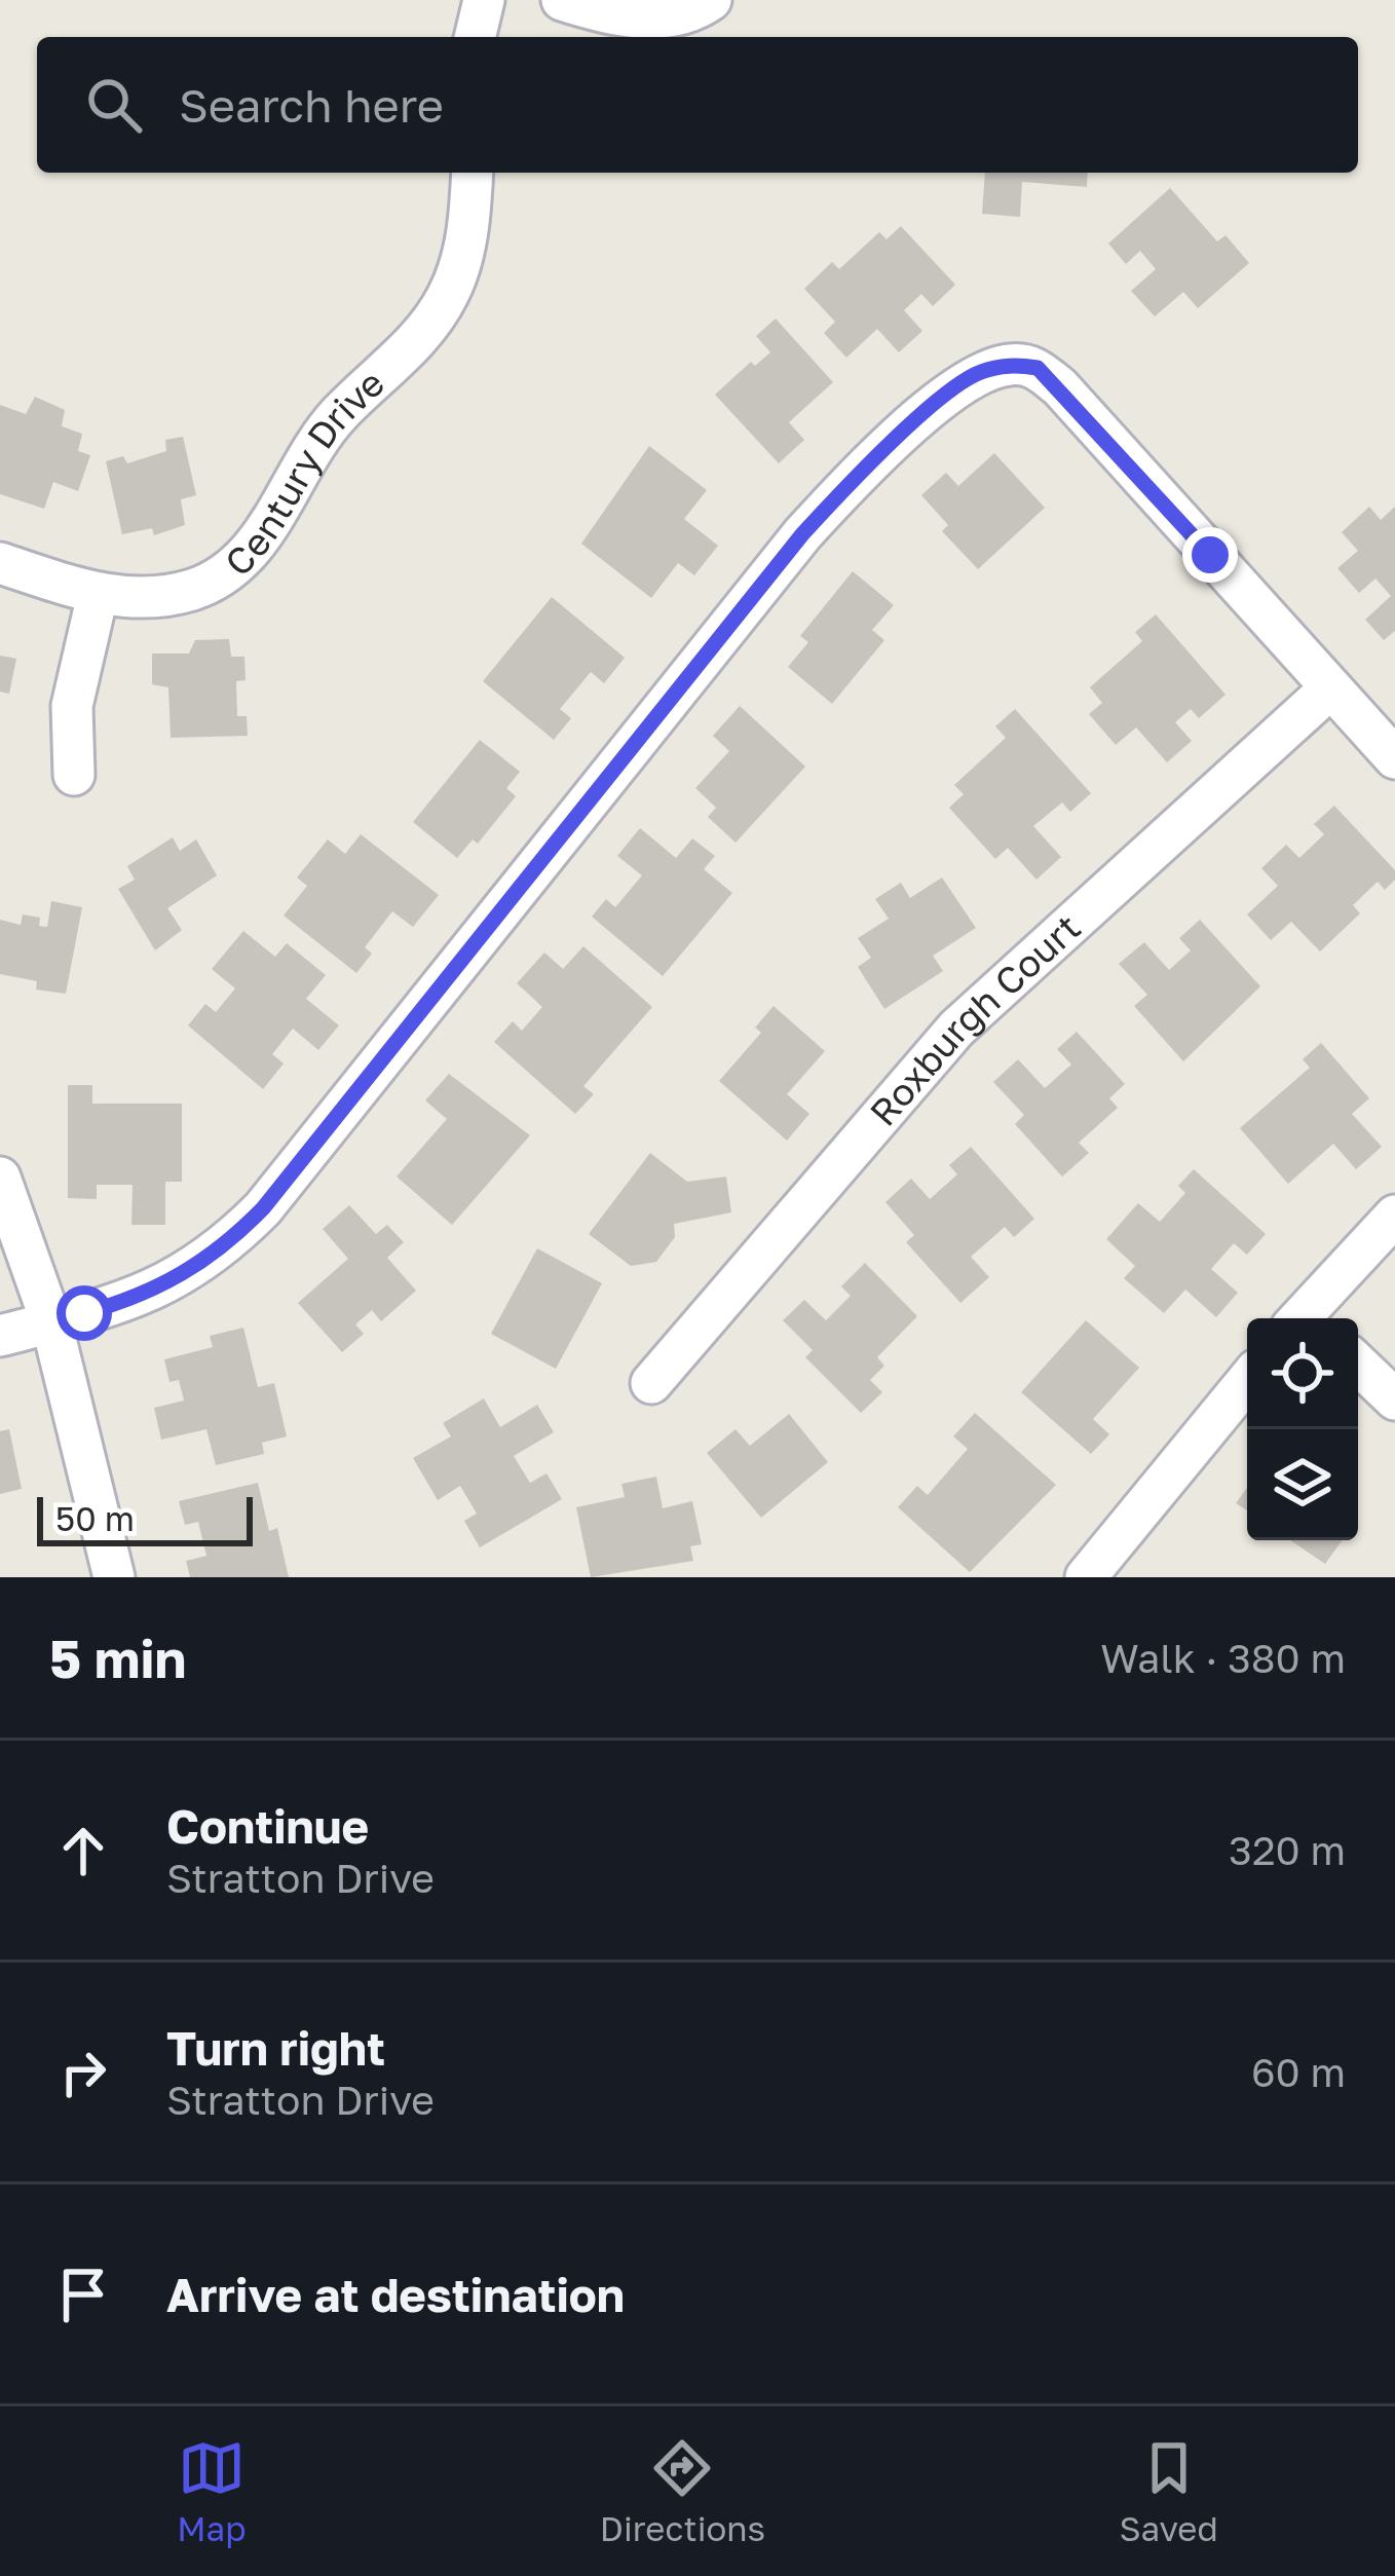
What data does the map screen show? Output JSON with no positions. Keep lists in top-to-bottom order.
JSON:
{
  "streets": {
    "street": ["Century Drive", "Roxburgh Court"]
  },
  "scale_bar": "50 m",
  "page": {
    "search": "Search here",
    "scale": "50 m",
    "heading": ["5 min", "Walk · 380 m"],
    "list": [
      ["Continue", "Stratton Drive", "320 m"],
      ["Turn right", "Stratton Drive", "60 m"],
      "Arrive at destination"
    ],
    "nav": ["Map", "Directions", "Saved"]
  }
}
